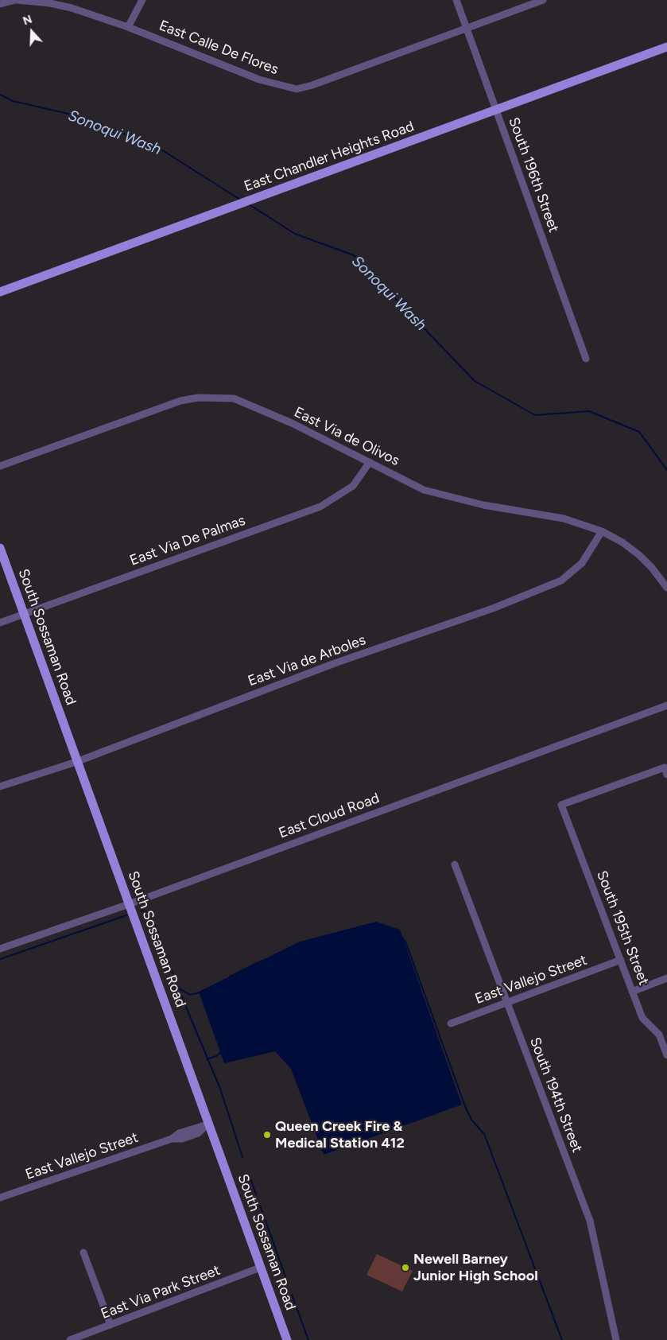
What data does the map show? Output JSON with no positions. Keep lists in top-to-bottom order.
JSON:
{
  "streets": {
    "main road": ["East Chandler Heights Road", "South Sossaman Road"],
    "street": [
      "East Calle De Flores",
      "South 196th Street",
      "East Via de Olivos",
      "East Via De Palmas",
      "East Via de Arboles",
      "East Cloud Road",
      "South 195th Street",
      "East Vallejo Street",
      "South 194th Street",
      "East Via Park Street"
    ]
  },
  "crossings": [
    ["East Calle De Flores", "South 196th Street"],
    ["East Chandler Heights Road", "South 196th Street"],
    ["East Via de Olivos", "East Via De Palmas"],
    ["East Via de Olivos", "East Via de Arboles"],
    ["East Via De Palmas", "South Sossaman Road"],
    ["South Sossaman Road", "East Via de Arboles"],
    ["South Sossaman Road", "East Cloud Road"],
    ["South Sossaman Road", "East Vallejo Street"],
    ["South Sossaman Road", "East Via Park Street"],
    ["South 195th Street", "East Vallejo Street"],
    ["East Vallejo Street", "South 194th Street"]
  ],
  "water": ["Sonoqui Wash"],
  "places": ["Queen Creek Fire & Medical Station 412", "Newell Barney Junior High School"],
  "north": "top"
}
